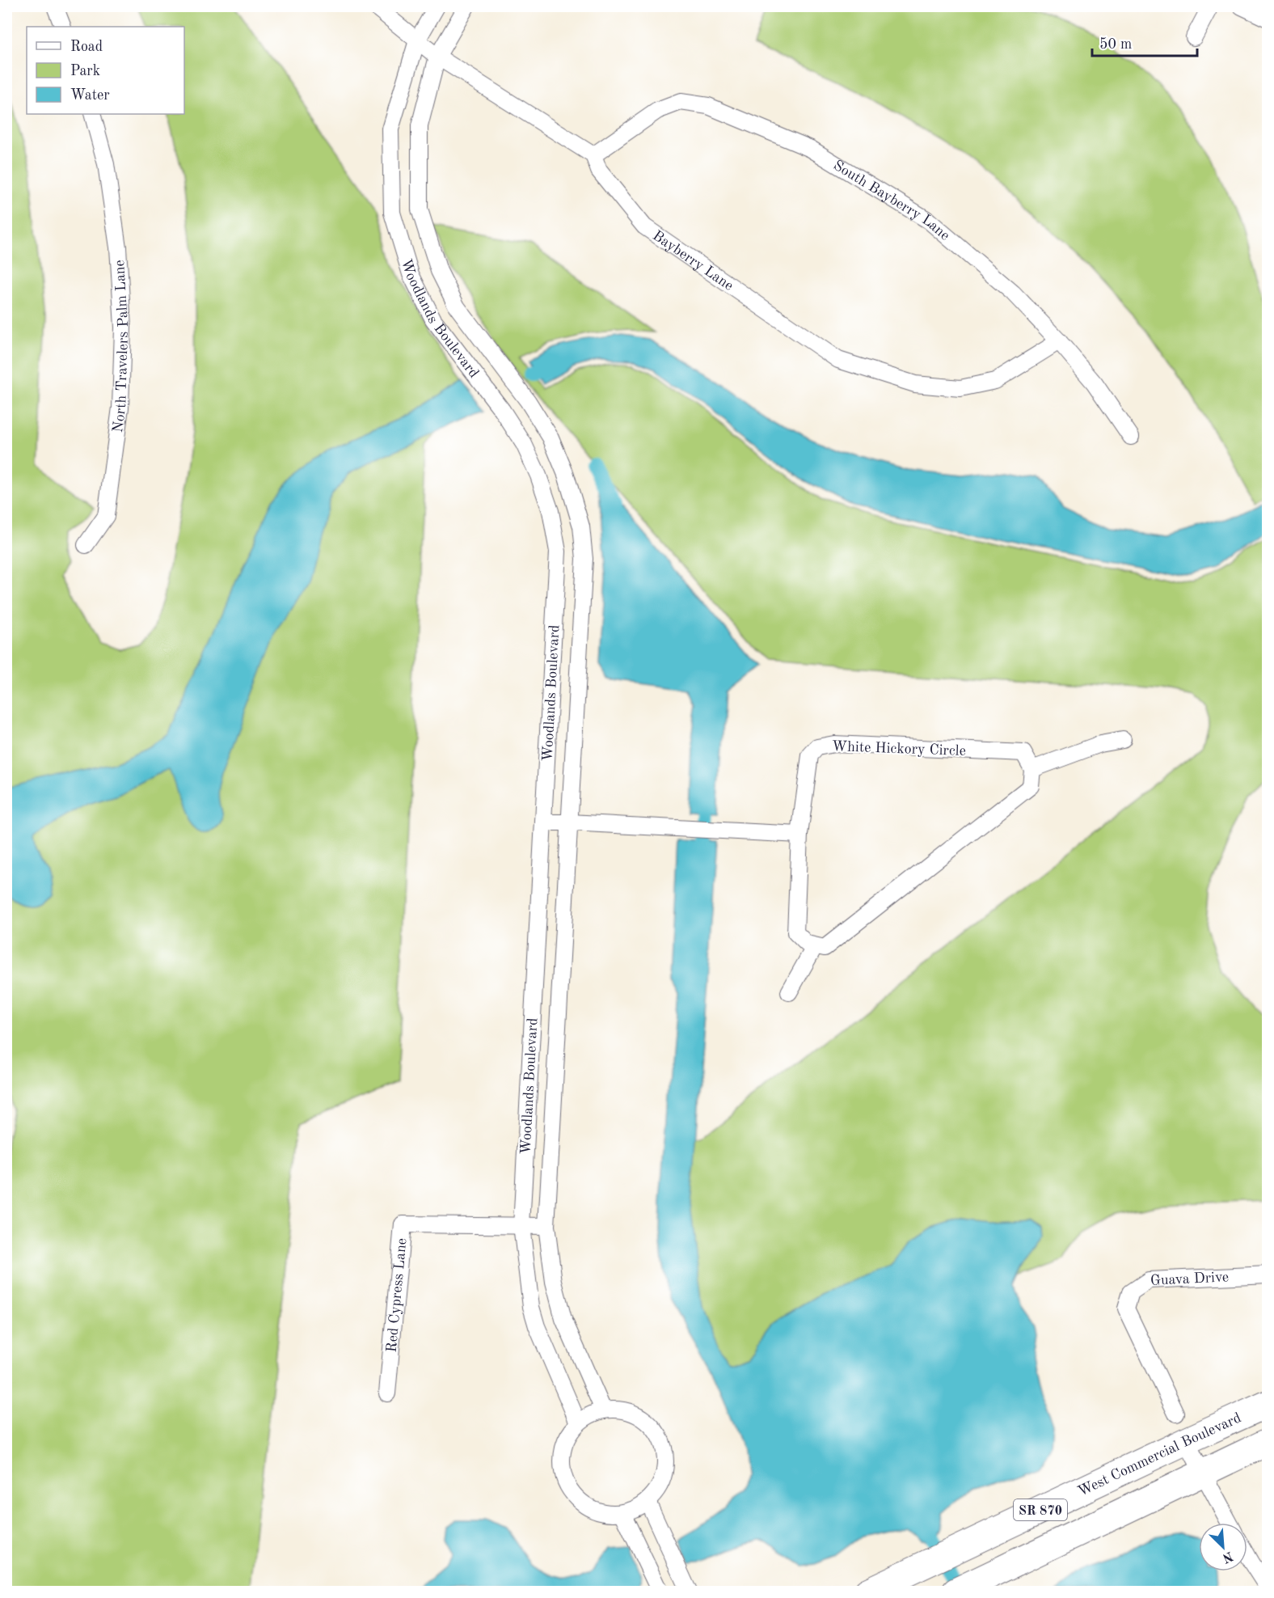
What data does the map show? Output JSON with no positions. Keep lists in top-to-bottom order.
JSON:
{
  "streets": {
    "highway": ["West Commercial Boulevard", "SR 870"],
    "street": [
      "South Bayberry Lane",
      "Bayberry Lane",
      "Woodlands Boulevard",
      "North Travelers Palm Lane",
      "White Hickory Circle",
      "Guava Drive",
      "Red Cypress Lane"
    ]
  },
  "crossings": [
    ["South Bayberry Lane", "Bayberry Lane"],
    ["Woodlands Boulevard", "Red Cypress Lane"]
  ],
  "legend": ["Road", "Park", "Water"],
  "scale_bar": "50 m",
  "north": "bottom right"
}
